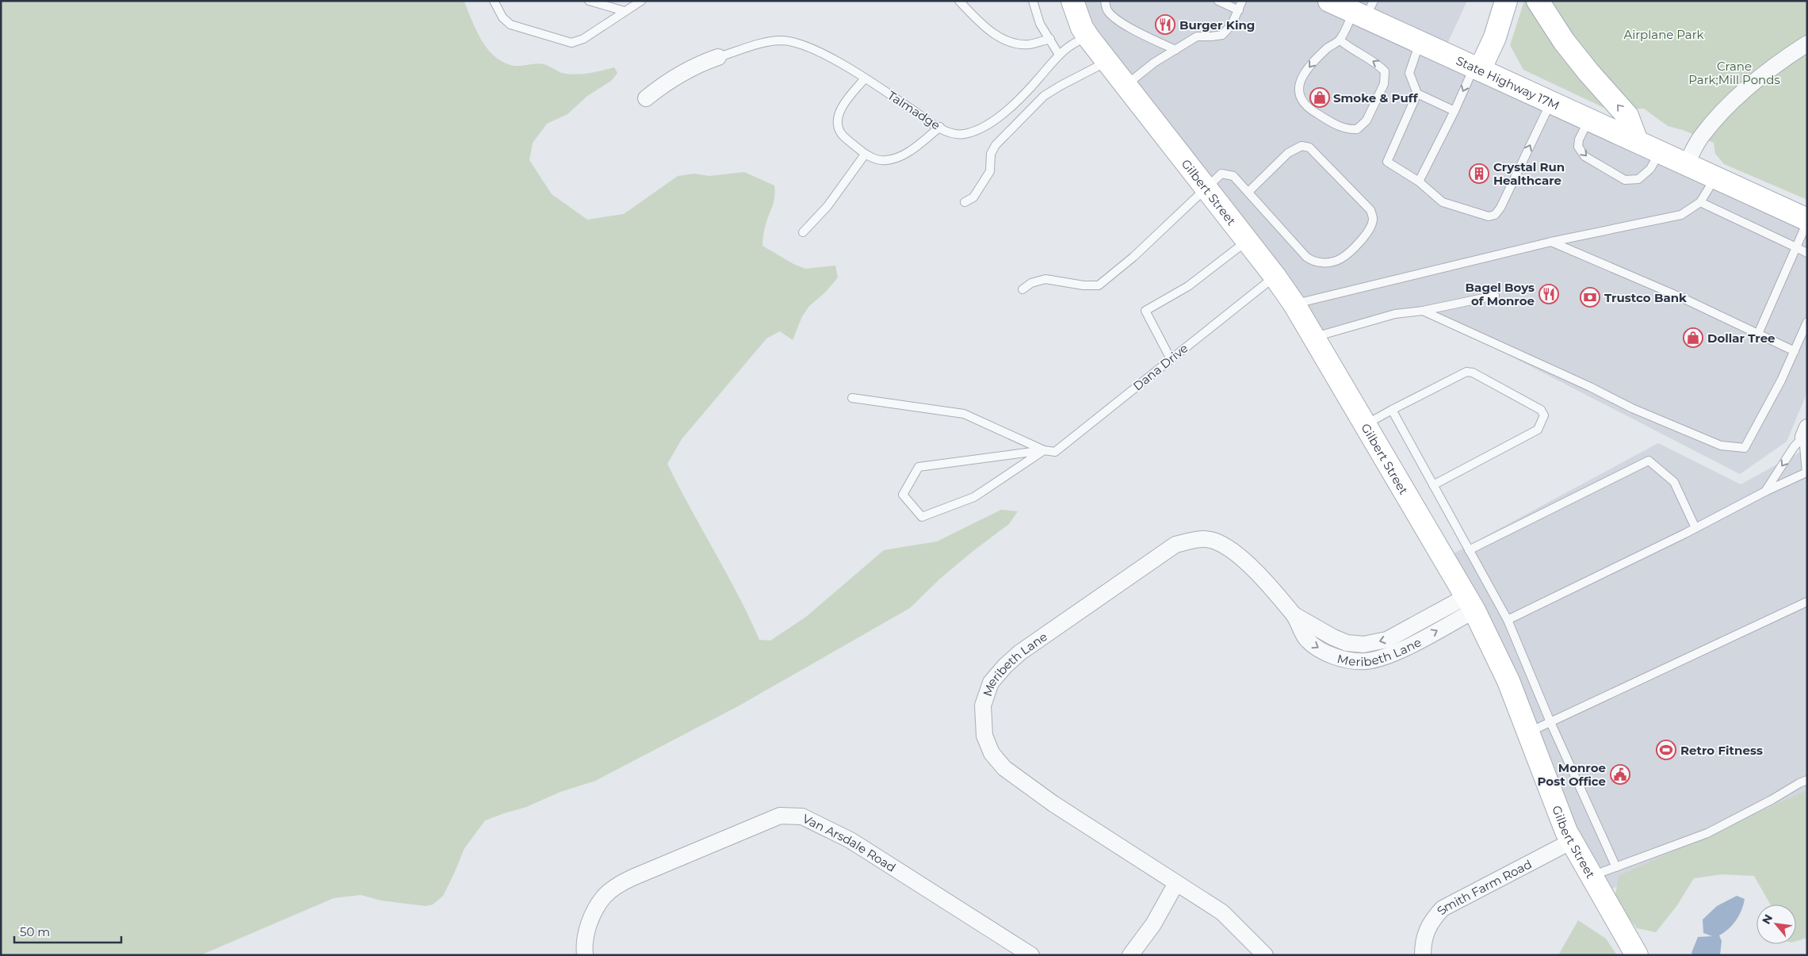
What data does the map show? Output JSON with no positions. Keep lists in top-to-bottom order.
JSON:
{
  "streets": {
    "street": [
      "State Highway 17M",
      "Gilbert Street",
      "Meribeth Lane",
      "Van Arsdale Road",
      "Smith Farm Road"
    ],
    "lane": ["Talmadge", "Dana Drive"]
  },
  "crossings": [
    ["Talmadge", "Gilbert Street"],
    ["Gilbert Street", "Dana Drive"],
    ["Gilbert Street", "Meribeth Lane"],
    ["Gilbert Street", "Smith Farm Road"]
  ],
  "parks": ["Airplane Park", "Crane Park;Mill Ponds"],
  "places": {
    "restaurant": ["Burger King", "Bagel Boys of Monroe"],
    "shop": ["Smoke & Puff", "Dollar Tree"],
    "building": ["Crystal Run Healthcare"],
    "bank": ["Trustco Bank"],
    "sports": ["Retro Fitness"],
    "public building": ["Monroe Post Office"]
  },
  "scale_bar": "50 m",
  "north": "top left"
}
